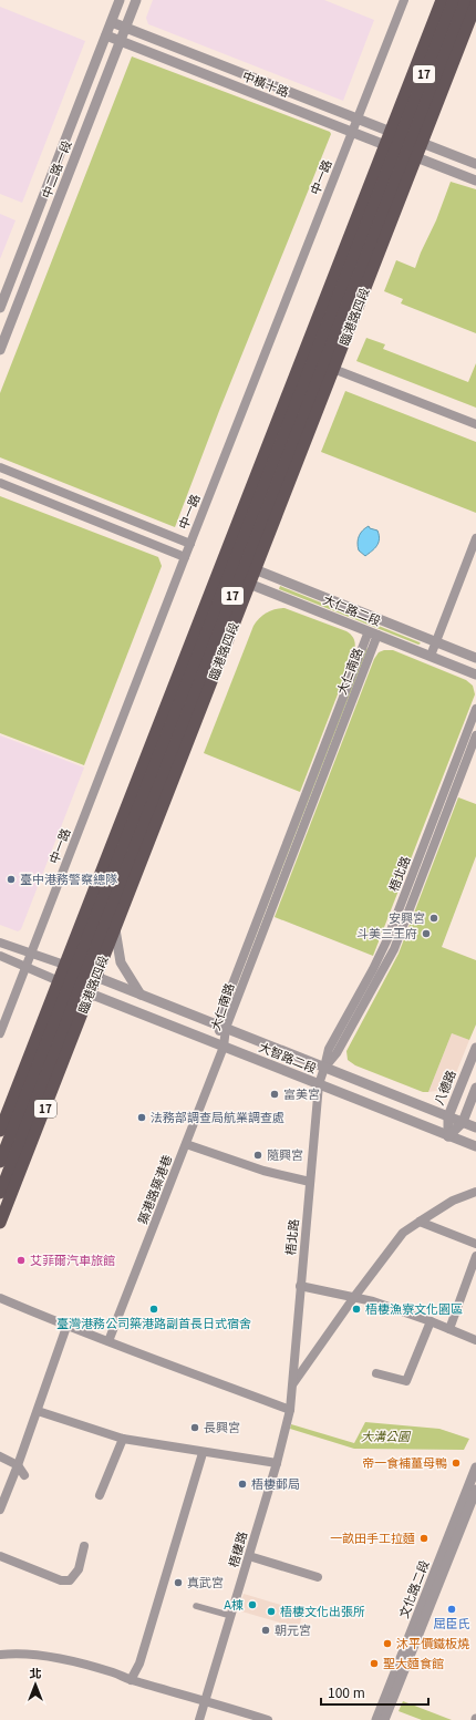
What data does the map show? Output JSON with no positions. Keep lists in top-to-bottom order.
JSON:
{
  "streets": {
    "main road": ["17", "臨港路四段"],
    "street": [
      "中橫十路",
      "中二路一段",
      "中一路",
      "大仁路二段",
      "大仁南路",
      "梧北路",
      "大智路二段",
      "八德路",
      "築港路築港巷",
      "梧棲路",
      "文化路二段"
    ]
  },
  "crossings": [
    ["中橫十路", "中二路一段"],
    ["中橫十路", "中一路"],
    ["中橫十路", "臨港路四段"],
    ["臨港路四段", "大仁路二段"],
    ["臨港路四段", "大智路二段"],
    ["大仁路二段", "大仁南路"],
    ["大仁南路", "大智路二段"],
    ["大仁南路", "築港路築港巷"],
    ["梧北路", "大智路二段"],
    ["梧北路", "梧棲路"],
    ["大智路二段", "八德路"],
    ["大智路二段", "築港路築港巷"]
  ],
  "parks": ["大溝公園"],
  "places": [
    "臺中港務警察總隊",
    "安興宮",
    "斗美三王府",
    "富美宮",
    "法務部調查局航業調查處",
    "隨興宮",
    "艾菲爾汽車旅館",
    "臺灣港務公司築港路副首長日式宿舍",
    "梧棲漁寮文化園區",
    "長興宮",
    "帝一食補薑母鴨",
    "梧棲郵局",
    "一畝田手工拉麵",
    "真武宮",
    "A棟",
    "屈臣氏",
    "梧棲文化出張所",
    "朝元宮",
    "沐平價鐵板燒",
    "聖大麵食館"
  ],
  "scale_bar": "100 m",
  "north": "top"
}
